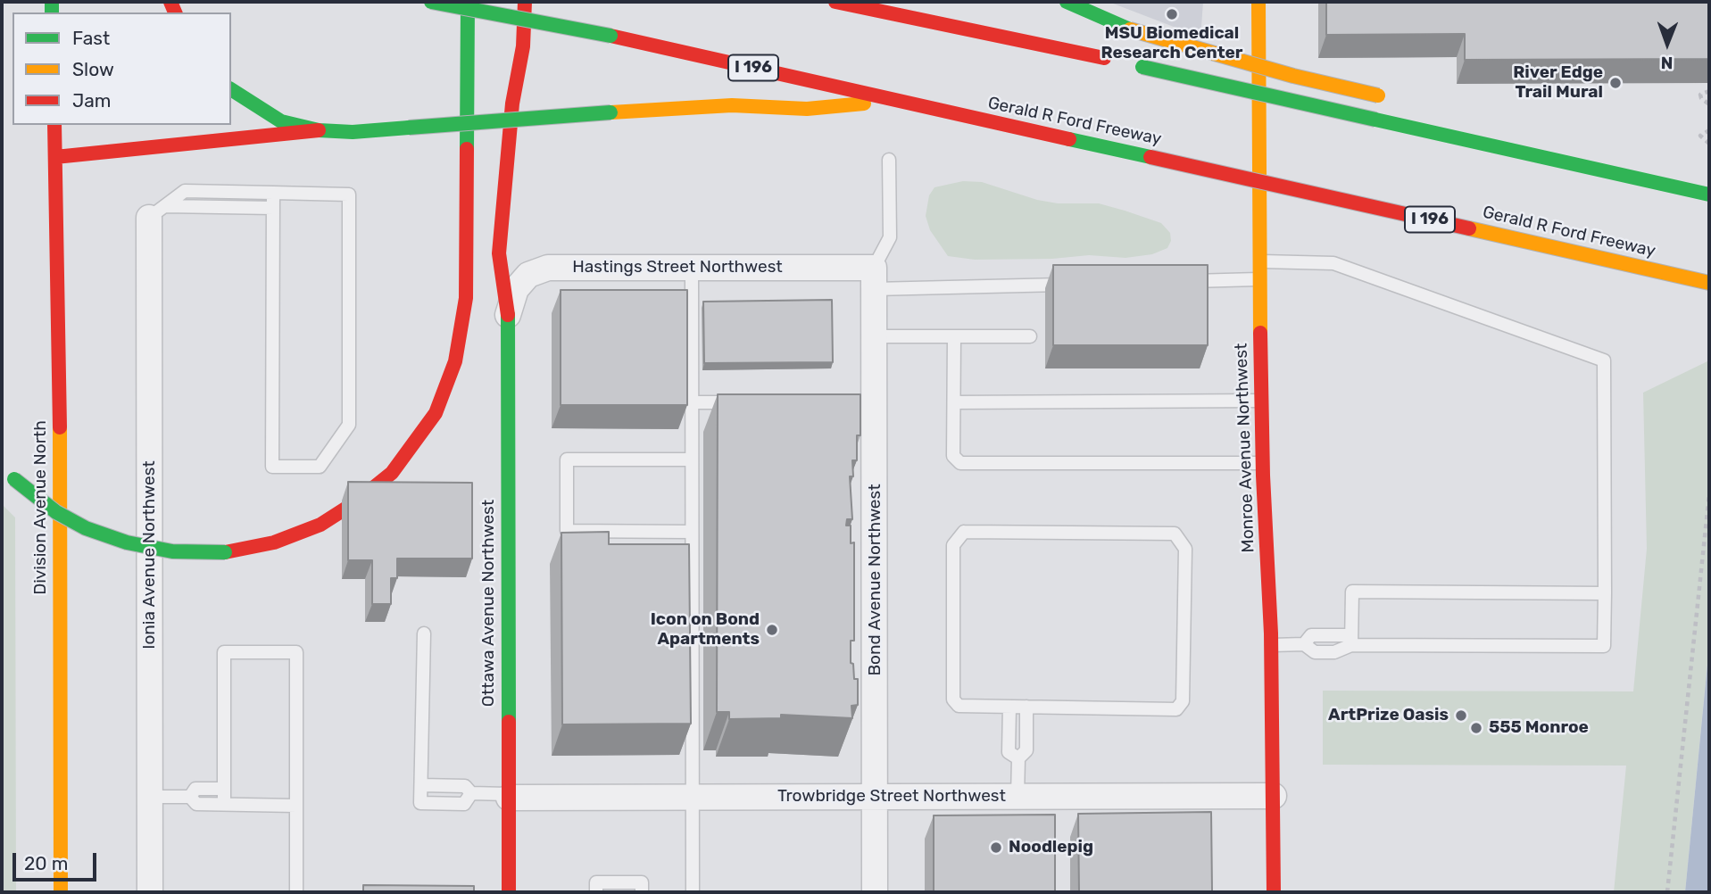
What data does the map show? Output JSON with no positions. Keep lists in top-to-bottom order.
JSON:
{
  "streets": {
    "main road": [
      "I 196",
      "Gerald R Ford Freeway",
      "Monroe Avenue Northwest",
      "Division Avenue North",
      "Ottawa Avenue Northwest"
    ],
    "street": [
      "Hastings Street Northwest",
      "Ionia Avenue Northwest",
      "Bond Avenue Northwest",
      "Trowbridge Street Northwest"
    ]
  },
  "crossings": [
    ["Hastings Street Northwest", "Bond Avenue Northwest"],
    ["Hastings Street Northwest", "Ottawa Avenue Northwest"],
    ["Monroe Avenue Northwest", "Trowbridge Street Northwest"],
    ["Bond Avenue Northwest", "Trowbridge Street Northwest"],
    ["Ottawa Avenue Northwest", "Trowbridge Street Northwest"]
  ],
  "places": [
    "MSU Biomedical Research Center",
    "River Edge Trail Mural",
    "Icon on Bond Apartments",
    "ArtPrize Oasis",
    "555 Monroe",
    "Noodlepig"
  ],
  "legend": ["Fast", "Slow", "Jam"],
  "scale_bar": "20 m",
  "north": "bottom"
}
